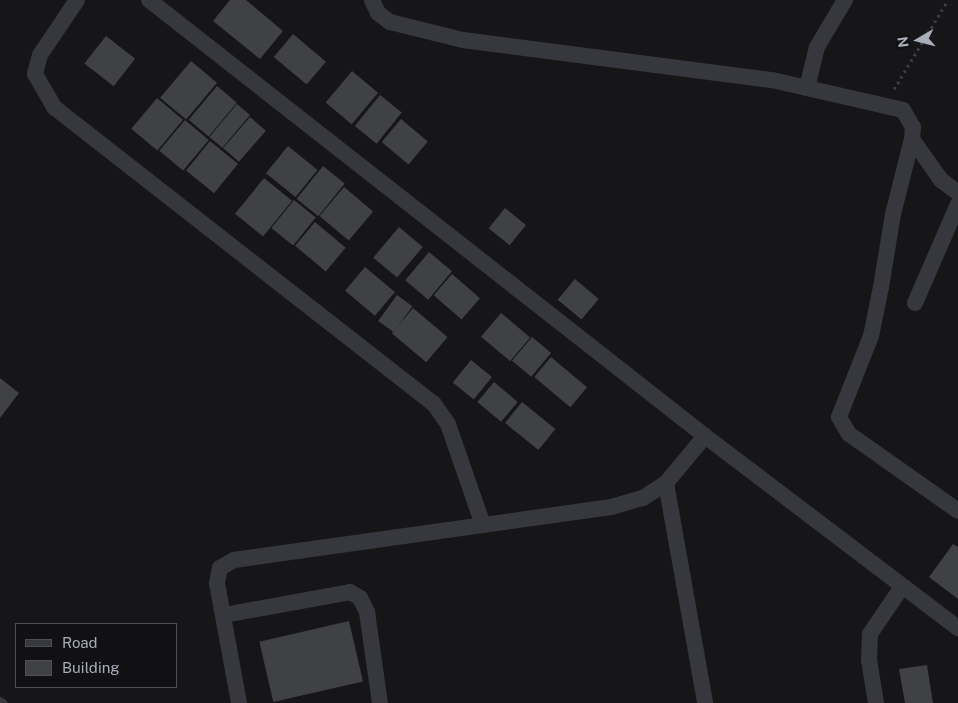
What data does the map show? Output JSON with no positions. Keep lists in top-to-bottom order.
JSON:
{
  "legend": ["Road", "Building"],
  "north": "left"
}
